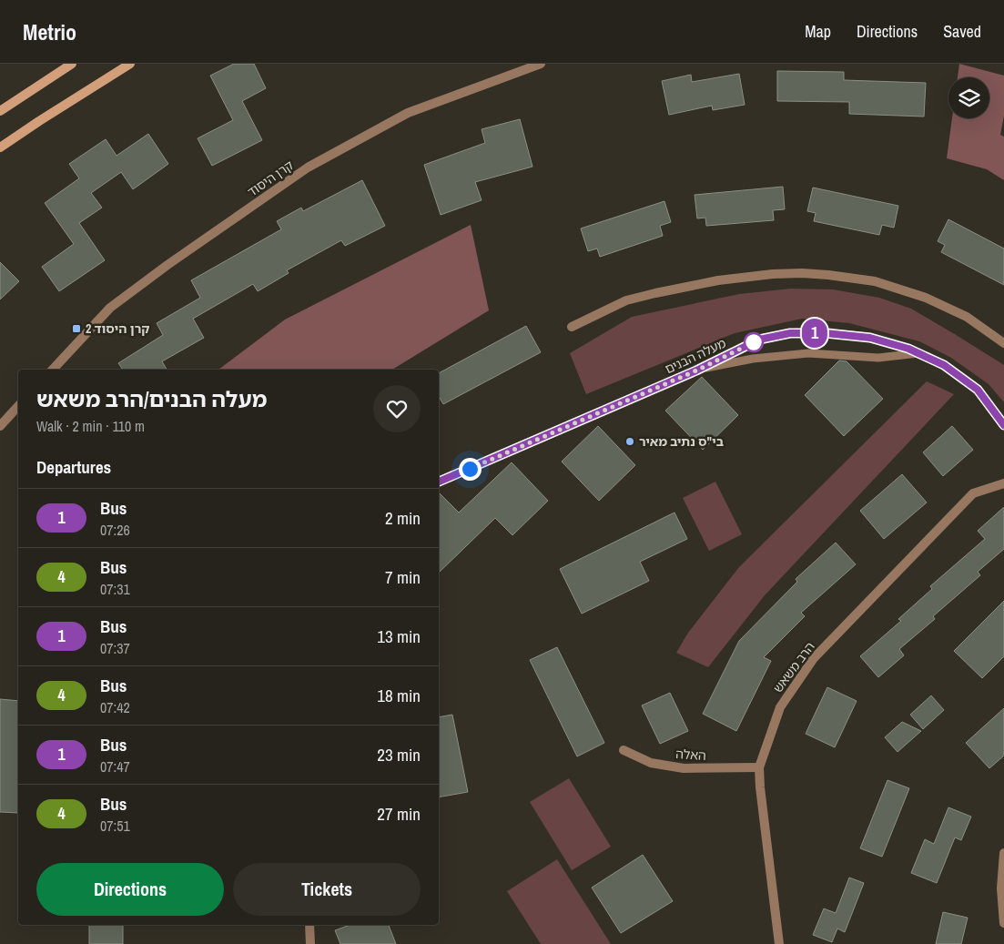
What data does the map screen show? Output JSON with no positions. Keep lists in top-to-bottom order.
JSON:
{
  "streets": {
    "street": [
      "קרן היסוד",
      "מעלה הבנים",
      "הרב משאש",
      "האלה"
    ]
  },
  "crossings": [
    ["הרב משאש", "האלה"]
  ],
  "places": {
    "transit": ["קרן היסוד 2"],
    "other": ["בי\"ס נתיב מאיר"]
  },
  "lines": ["bus line 1"],
  "page": {
    "header": "Metrio",
    "nav": ["Map", "Directions", "Saved"],
    "on_map": "1",
    "heading": [
      ["מעלה הבנים/הרב משאש", "Walk · 2 min · 110 m"],
      "Departures"
    ],
    "list": [
      {
        "mark": "1",
        "name": "Bus",
        "note": "07:26",
        "value": "2 min"
      },
      {
        "mark": "4",
        "name": "Bus",
        "note": "07:31",
        "value": "7 min"
      },
      {
        "mark": "1",
        "name": "Bus",
        "note": "07:37",
        "value": "13 min"
      },
      {
        "mark": "4",
        "name": "Bus",
        "note": "07:42",
        "value": "18 min"
      },
      {
        "mark": "1",
        "name": "Bus",
        "note": "07:47",
        "value": "23 min"
      },
      {
        "mark": "4",
        "name": "Bus",
        "note": "07:51",
        "value": "27 min"
      }
    ],
    "buttons": ["Directions", "Tickets"]
  }
}
